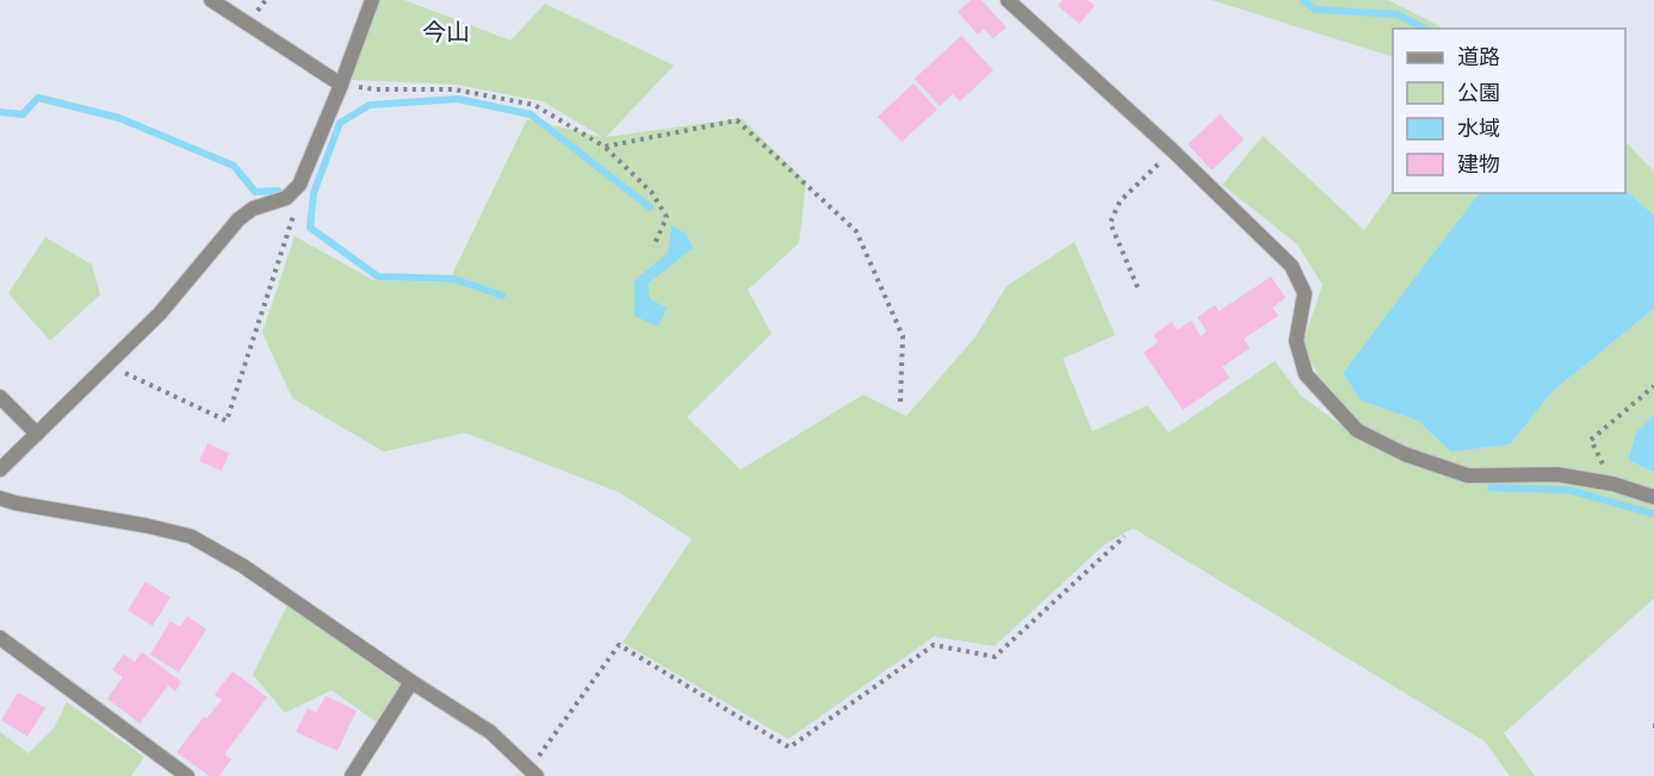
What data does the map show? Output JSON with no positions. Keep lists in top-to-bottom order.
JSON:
{
  "districts": ["今山"],
  "legend": [
    "道路",
    "公園",
    "水域",
    "建物"
  ]
}
